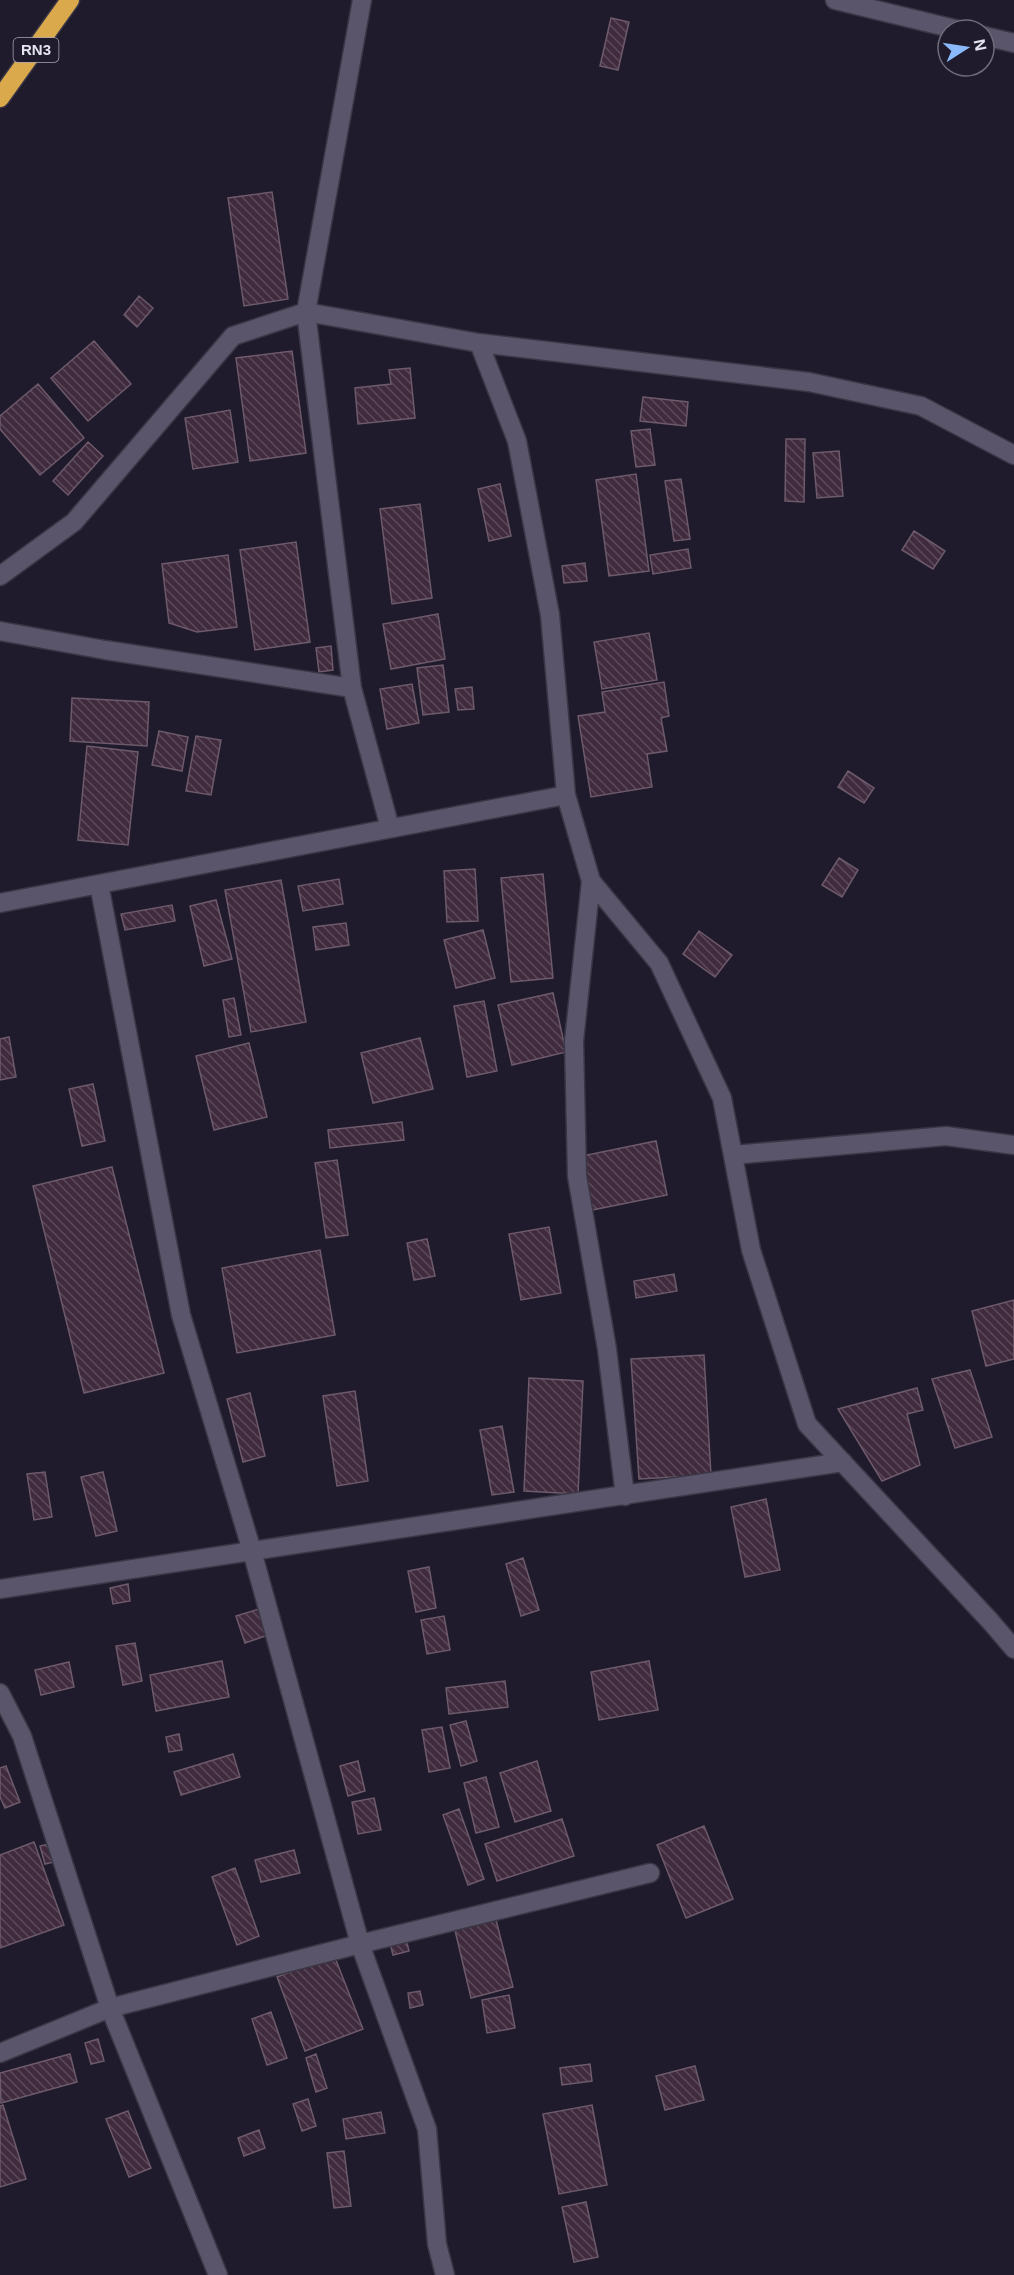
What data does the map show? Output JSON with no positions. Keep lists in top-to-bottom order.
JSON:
{
  "streets": {
    "highway": ["RN3"]
  },
  "north": "right"
}
